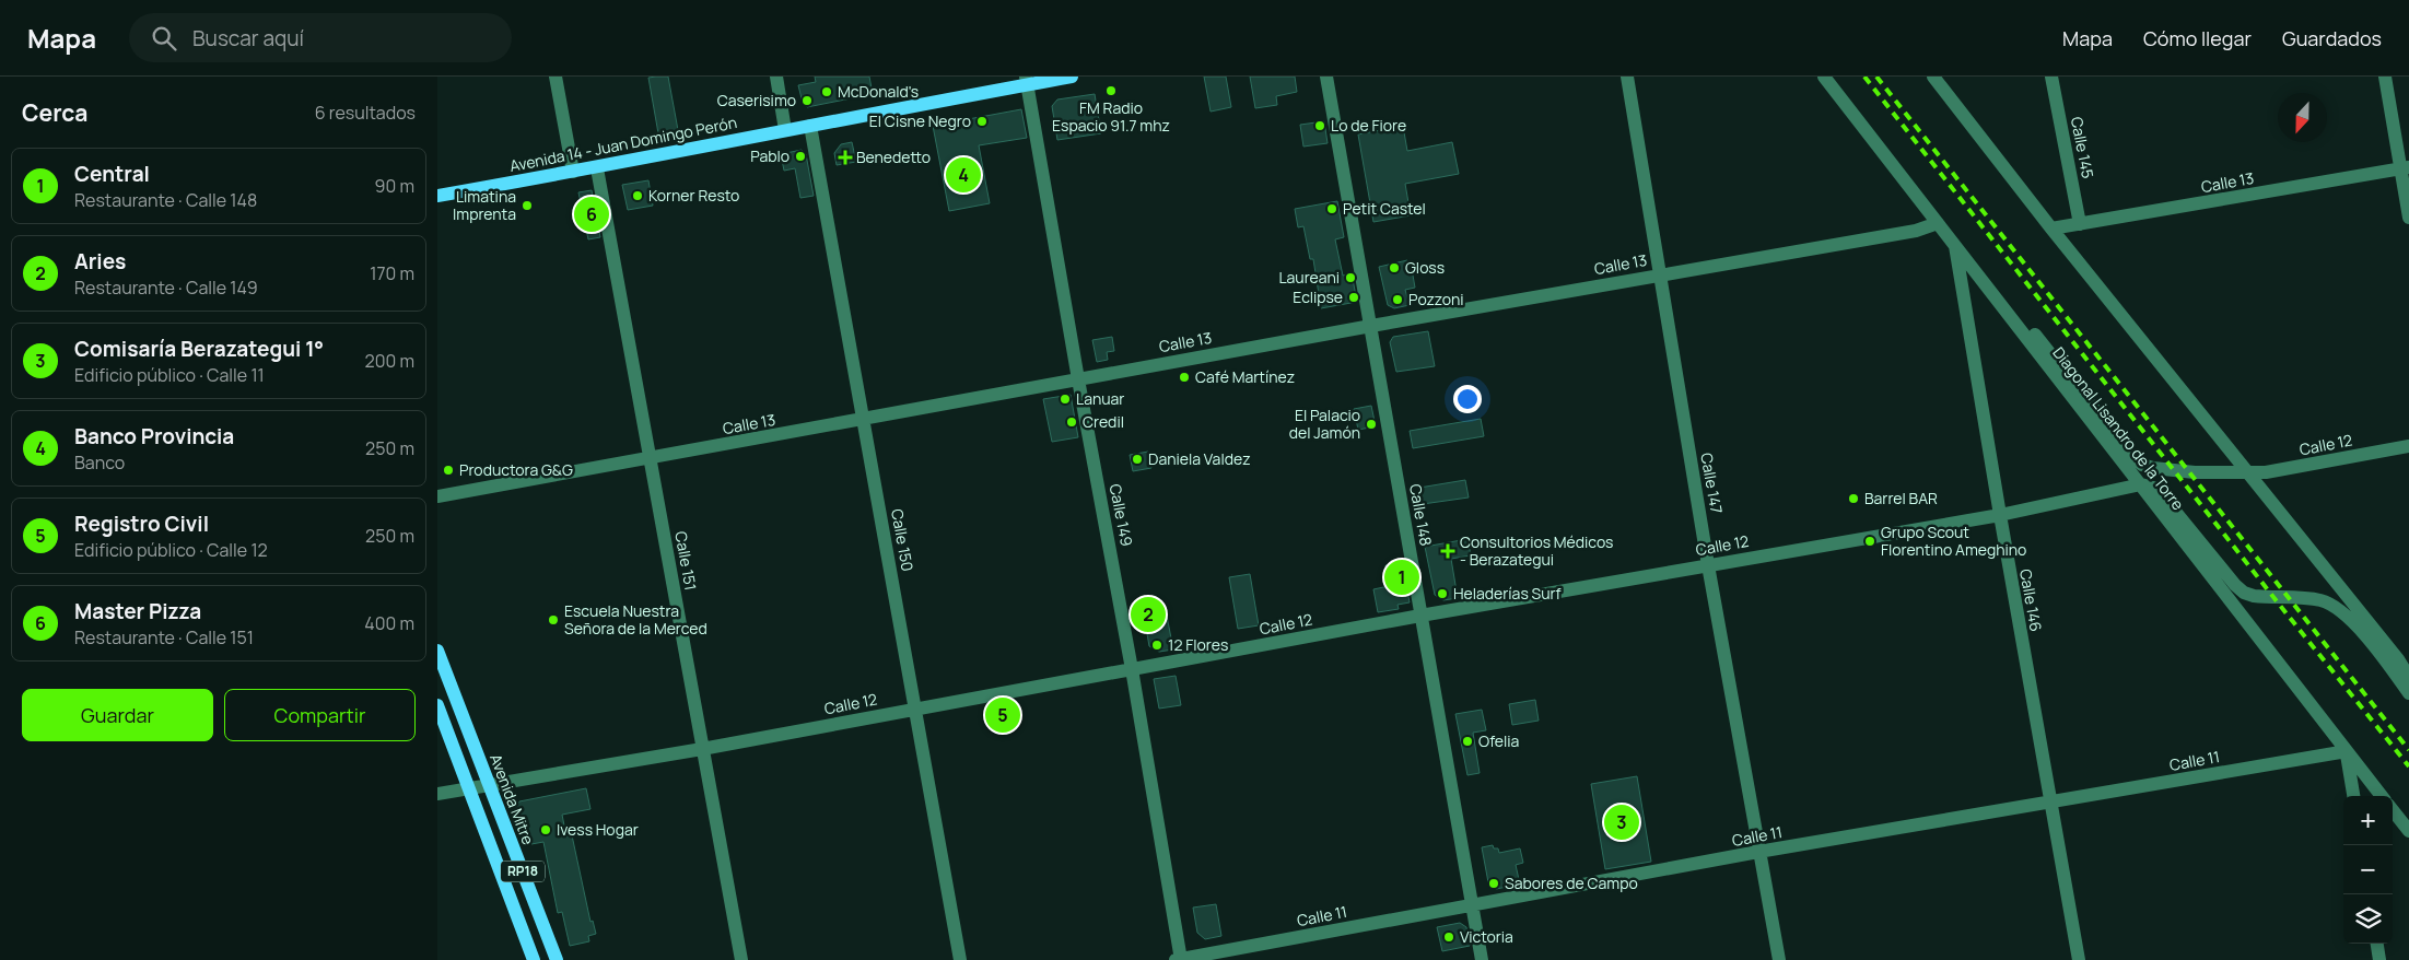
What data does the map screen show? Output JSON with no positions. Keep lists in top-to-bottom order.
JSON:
{
  "streets": {
    "main road": ["Avenida 14 - Juan Domingo Perón", "Avenida Mitre", "RP18"],
    "street": [
      "Calle 145",
      "Calle 13",
      "Diagonal Lisandro de la Torre",
      "Calle 12",
      "Calle 147",
      "Calle 149",
      "Calle 148",
      "Calle 150",
      "Calle 151",
      "Calle 146",
      "Calle 11"
    ]
  },
  "crossings": [
    ["Avenida 14 - Juan Domingo Perón", "Calle 149"],
    ["Avenida 14 - Juan Domingo Perón", "Calle 150"],
    ["Avenida 14 - Juan Domingo Perón", "Calle 151"],
    ["Calle 145", "Calle 13"],
    ["Calle 13", "Diagonal Lisandro de la Torre"],
    ["Calle 13", "Calle 147"],
    ["Calle 13", "Calle 149"],
    ["Calle 13", "Calle 148"],
    ["Calle 13", "Calle 150"],
    ["Calle 13", "Calle 151"],
    ["Diagonal Lisandro de la Torre", "Calle 12"],
    ["Diagonal Lisandro de la Torre", "Calle 146"],
    ["Diagonal Lisandro de la Torre", "Calle 11"],
    ["Calle 12", "Calle 147"],
    ["Calle 12", "Calle 149"],
    ["Calle 12", "Calle 148"],
    ["Calle 12", "Calle 150"],
    ["Calle 12", "Calle 151"],
    ["Calle 12", "Calle 146"],
    ["Calle 12", "Avenida Mitre"],
    ["Calle 12", "RP18"],
    ["Calle 147", "Calle 11"],
    ["Calle 149", "Calle 11"],
    ["Calle 148", "Calle 11"],
    ["Calle 146", "Calle 11"]
  ],
  "places": {
    "other": [
      "FM Radio Espacio 91.7 mhz",
      "McDonald's",
      "Caserisimo",
      "El Cisne Negro",
      "Lo de Fiore",
      "Pablo",
      "Korner Resto",
      "Limatina Imprenta",
      "Petit Castel",
      "Gloss",
      "Laureani",
      "Eclipse",
      "Pozzoni",
      "Café Martínez",
      "Lanuar",
      "Credil",
      "El Palacio del Jamón",
      "Daniela Valdez",
      "Productora G&G",
      "Barrel BAR",
      "Grupo Scout Florentino Ameghino",
      "Heladerías Surf",
      "Escuela Nuestra Señora de la Merced",
      "12 Flores",
      "Ofelia",
      "Ivess Hogar",
      "Sabores de Campo",
      "Victoria"
    ],
    "health": ["Benedetto", "Consultorios Médicos - Berazategui"]
  },
  "north": "bottom",
  "page": {
    "header": "Mapa",
    "search": "Buscar aquí",
    "nav": ["Mapa", "Cómo llegar", "Guardados"],
    "heading": ["Cerca", "6 resultados"],
    "list": [
      {
        "mark": "1",
        "name": "Central",
        "note": "Restaurante · Calle 148",
        "value": "90 m"
      },
      {
        "mark": "2",
        "name": "Aries",
        "note": "Restaurante · Calle 149",
        "value": "170 m"
      },
      {
        "mark": "3",
        "name": "Comisaría Berazategui 1°",
        "note": "Edificio público · Calle 11",
        "value": "200 m"
      },
      {
        "mark": "4",
        "name": "Banco Provincia",
        "note": "Banco",
        "value": "250 m"
      },
      {
        "mark": "5",
        "name": "Registro Civil",
        "note": "Edificio público · Calle 12",
        "value": "250 m"
      },
      {
        "mark": "6",
        "name": "Master Pizza",
        "note": "Restaurante · Calle 151",
        "value": "400 m"
      }
    ],
    "pins": [
      "4",
      "6",
      "1",
      "2",
      "5",
      "3"
    ],
    "buttons": ["Guardar", "Compartir"],
    "map_buttons": ["+", "−"]
  }
}
